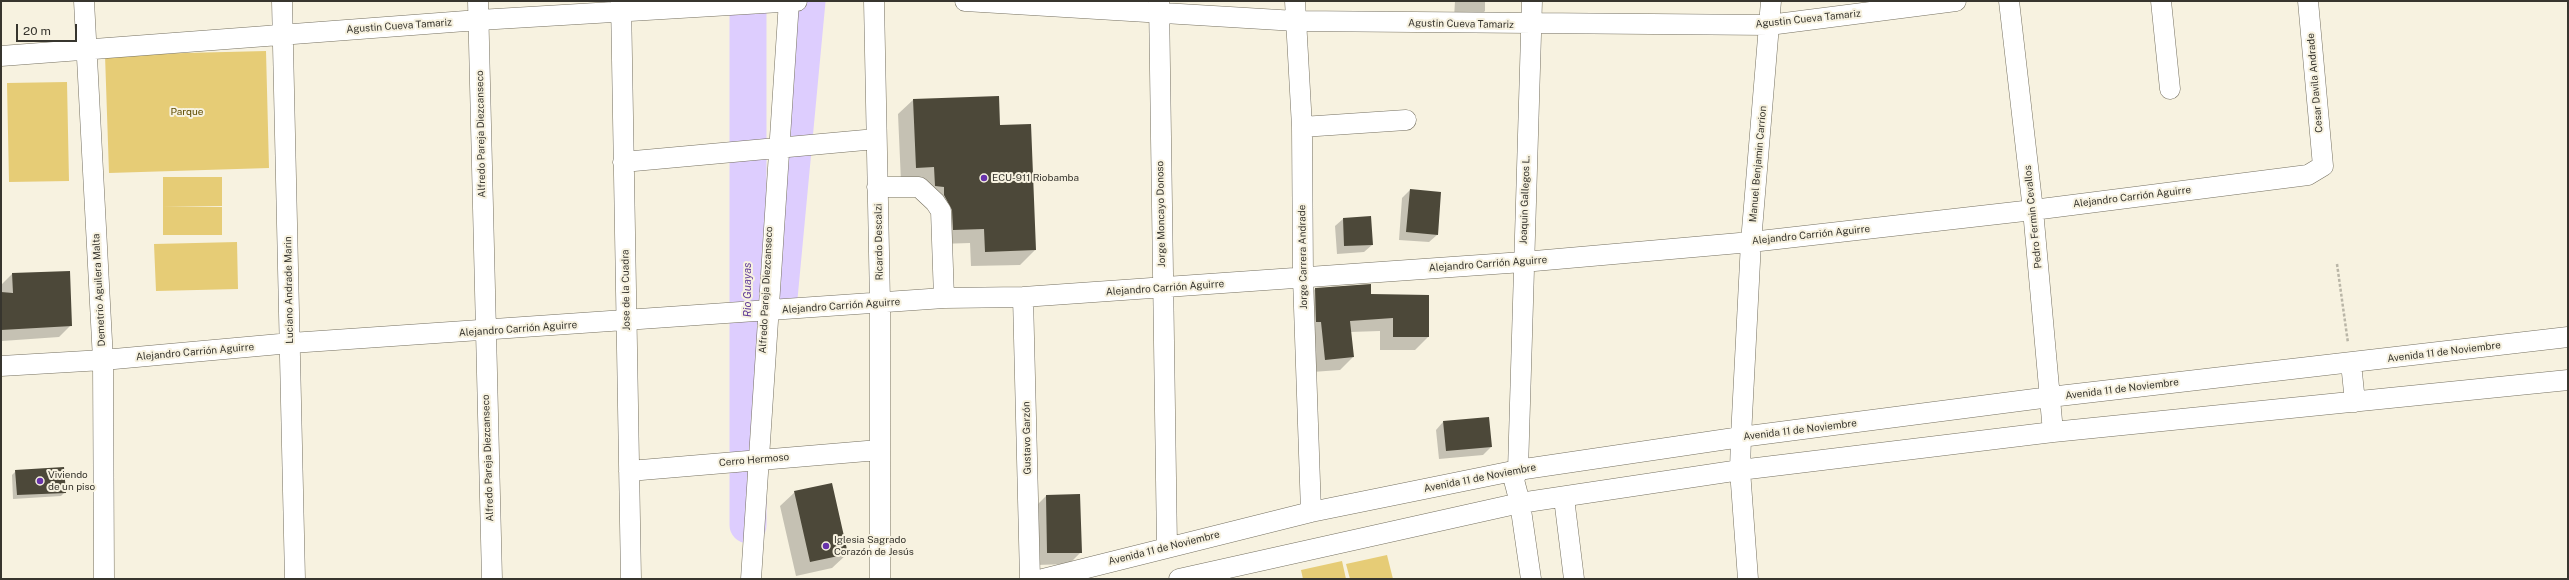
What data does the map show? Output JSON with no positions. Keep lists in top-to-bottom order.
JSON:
{
  "streets": {
    "street": [
      "Agustin Cueva Tamariz",
      "Cesar Davila Andrade",
      "Alfredo Pareja Diezcanseco",
      "Manuel Benjamin Carrion",
      "Alejandro Carrión Aguirre",
      "Joaquin Gallegos L.",
      "Jorge Moncayo Donoso",
      "Pedro Fermin Cevallos",
      "Ricardo Descalzi",
      "Jorge Carrera Andrade",
      "Demetrio Aguilera Malta",
      "Luciano Andrade Marin",
      "Jose de la Cuadra",
      "Avenida 11 de Noviembre",
      "Gustavo Garzón",
      "Cerro Hermoso"
    ]
  },
  "crossings": [
    ["Agustin Cueva Tamariz", "Alfredo Pareja Diezcanseco"],
    ["Agustin Cueva Tamariz", "Manuel Benjamin Carrion"],
    ["Agustin Cueva Tamariz", "Joaquin Gallegos L."],
    ["Agustin Cueva Tamariz", "Jorge Moncayo Donoso"],
    ["Agustin Cueva Tamariz", "Jorge Carrera Andrade"],
    ["Agustin Cueva Tamariz", "Demetrio Aguilera Malta"],
    ["Agustin Cueva Tamariz", "Luciano Andrade Marin"],
    ["Agustin Cueva Tamariz", "Jose de la Cuadra"],
    ["Cesar Davila Andrade", "Alejandro Carrión Aguirre"],
    ["Alfredo Pareja Diezcanseco", "Alejandro Carrión Aguirre"],
    ["Manuel Benjamin Carrion", "Alejandro Carrión Aguirre"],
    ["Manuel Benjamin Carrion", "Avenida 11 de Noviembre"],
    ["Alejandro Carrión Aguirre", "Joaquin Gallegos L."],
    ["Alejandro Carrión Aguirre", "Jorge Moncayo Donoso"],
    ["Alejandro Carrión Aguirre", "Pedro Fermin Cevallos"],
    ["Alejandro Carrión Aguirre", "Ricardo Descalzi"],
    ["Alejandro Carrión Aguirre", "Jorge Carrera Andrade"],
    ["Alejandro Carrión Aguirre", "Demetrio Aguilera Malta"],
    ["Alejandro Carrión Aguirre", "Luciano Andrade Marin"],
    ["Alejandro Carrión Aguirre", "Jose de la Cuadra"],
    ["Alejandro Carrión Aguirre", "Gustavo Garzón"],
    ["Joaquin Gallegos L.", "Avenida 11 de Noviembre"],
    ["Jorge Moncayo Donoso", "Avenida 11 de Noviembre"],
    ["Pedro Fermin Cevallos", "Avenida 11 de Noviembre"],
    ["Ricardo Descalzi", "Cerro Hermoso"],
    ["Jorge Carrera Andrade", "Avenida 11 de Noviembre"],
    ["Jose de la Cuadra", "Cerro Hermoso"]
  ],
  "water": ["Rio Guayas"],
  "parks": ["Parque"],
  "places": ["ECU-911 Riobamba", "Viviendo de un piso", "Iglesia Sagrado Corazón de Jesús"],
  "scale_bar": "20 m"
}
